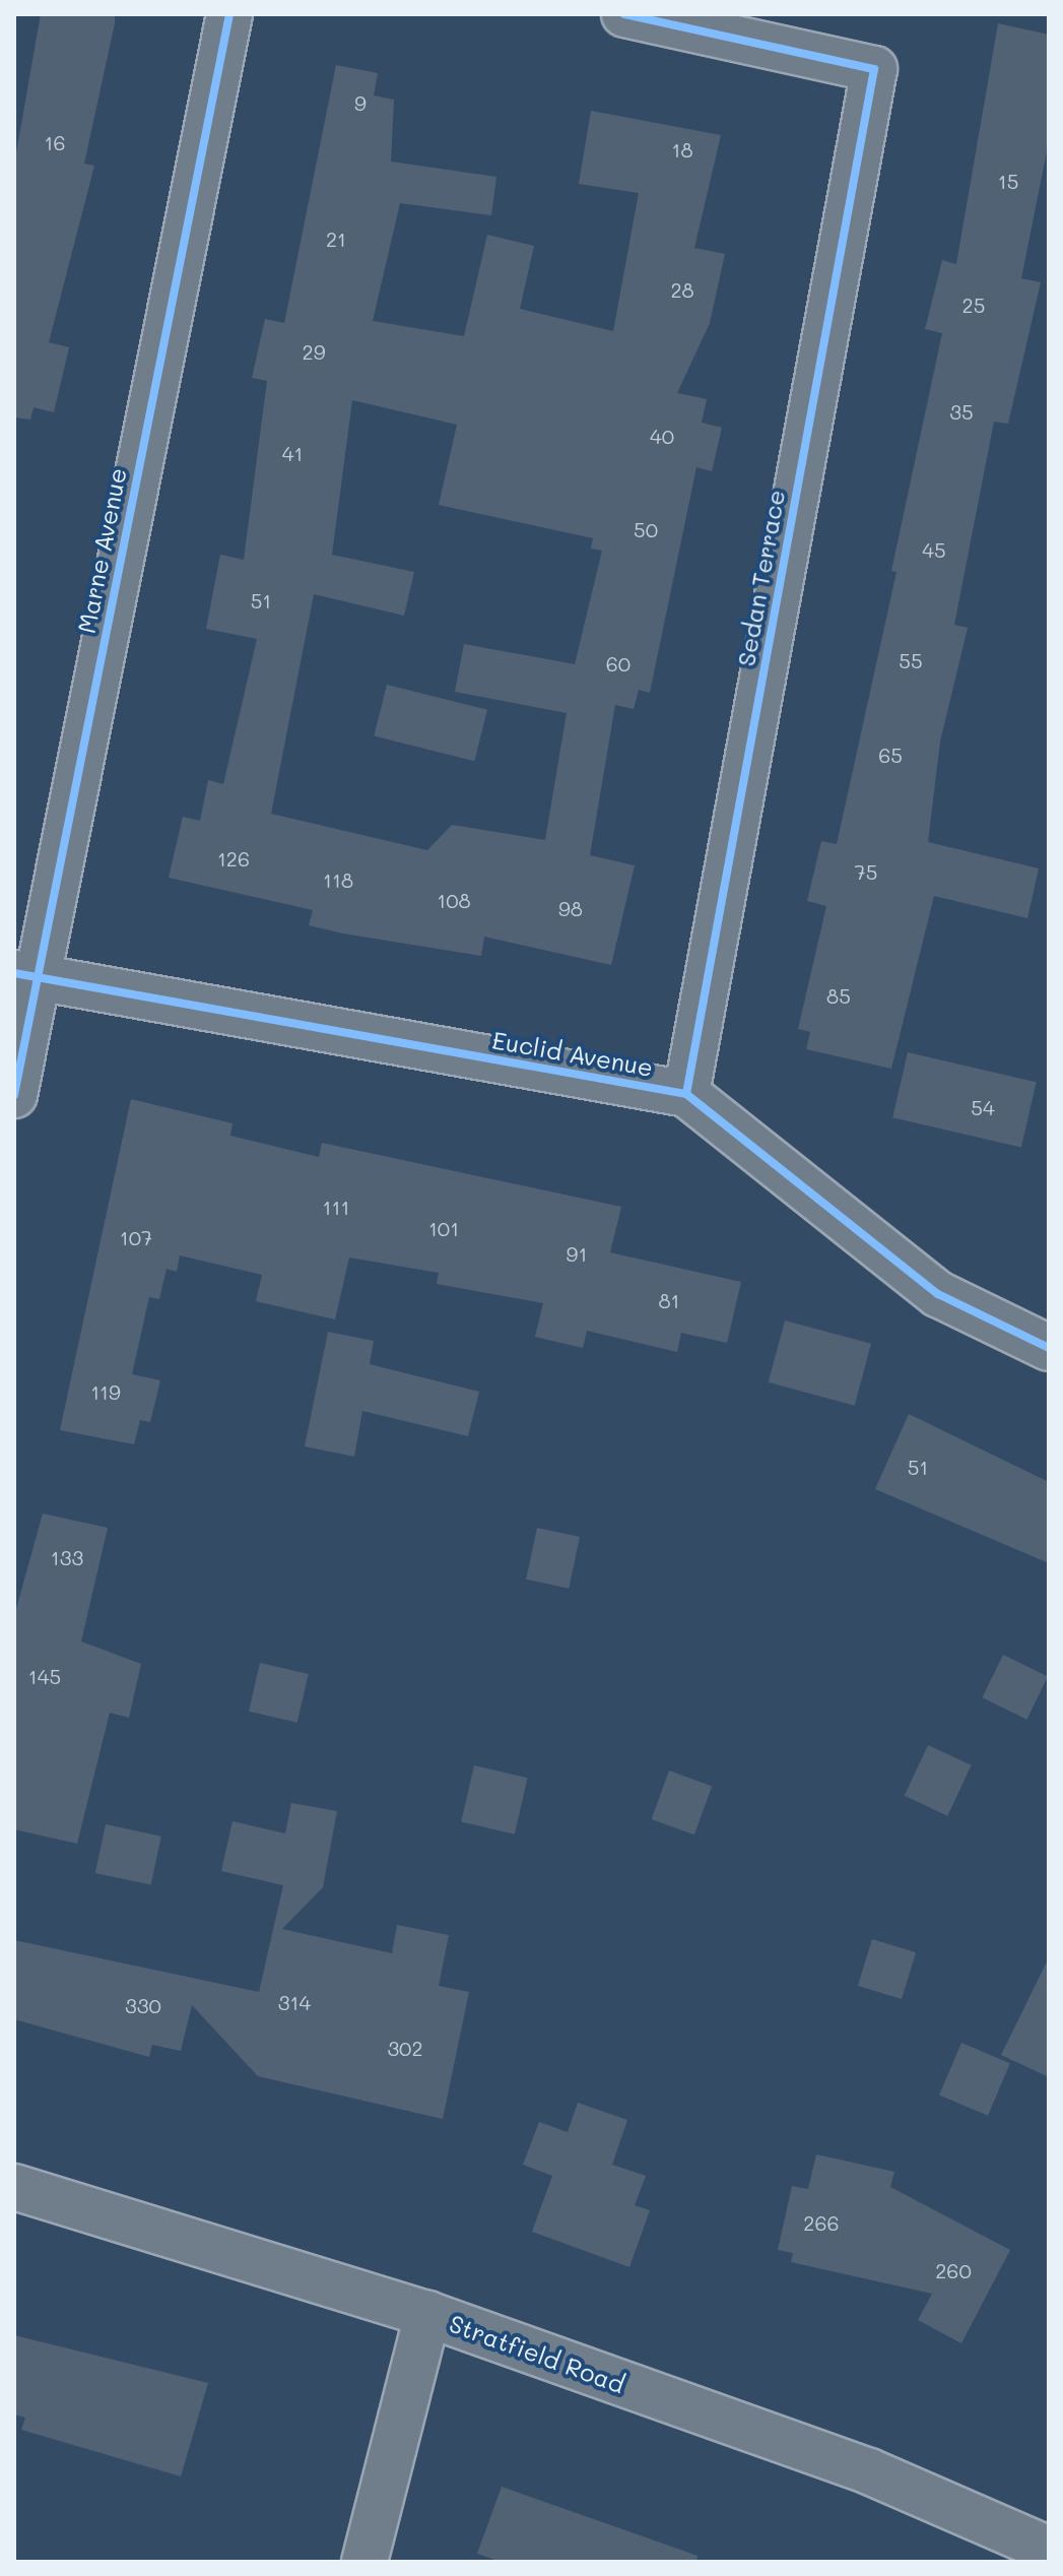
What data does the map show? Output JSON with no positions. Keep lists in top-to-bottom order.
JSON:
{
  "streets": {
    "street": [
      "Marne Avenue",
      "Sedan Terrace",
      "Euclid Avenue",
      "Stratfield Road"
    ]
  },
  "crossings": [
    ["Marne Avenue", "Euclid Avenue"],
    ["Sedan Terrace", "Euclid Avenue"]
  ],
  "house_numbers": [
    "9",
    "16",
    "18",
    "15",
    "21",
    "28",
    "25",
    "29",
    "35",
    "40",
    "41",
    "50",
    "45",
    "51",
    "55",
    "60",
    "65",
    "126",
    "75",
    "118",
    "108",
    "98",
    "85",
    "54",
    "111",
    "101",
    "107",
    "91",
    "81",
    "119",
    "51",
    "133",
    "145",
    "314",
    "330",
    "302",
    "266",
    "260"
  ]
}
